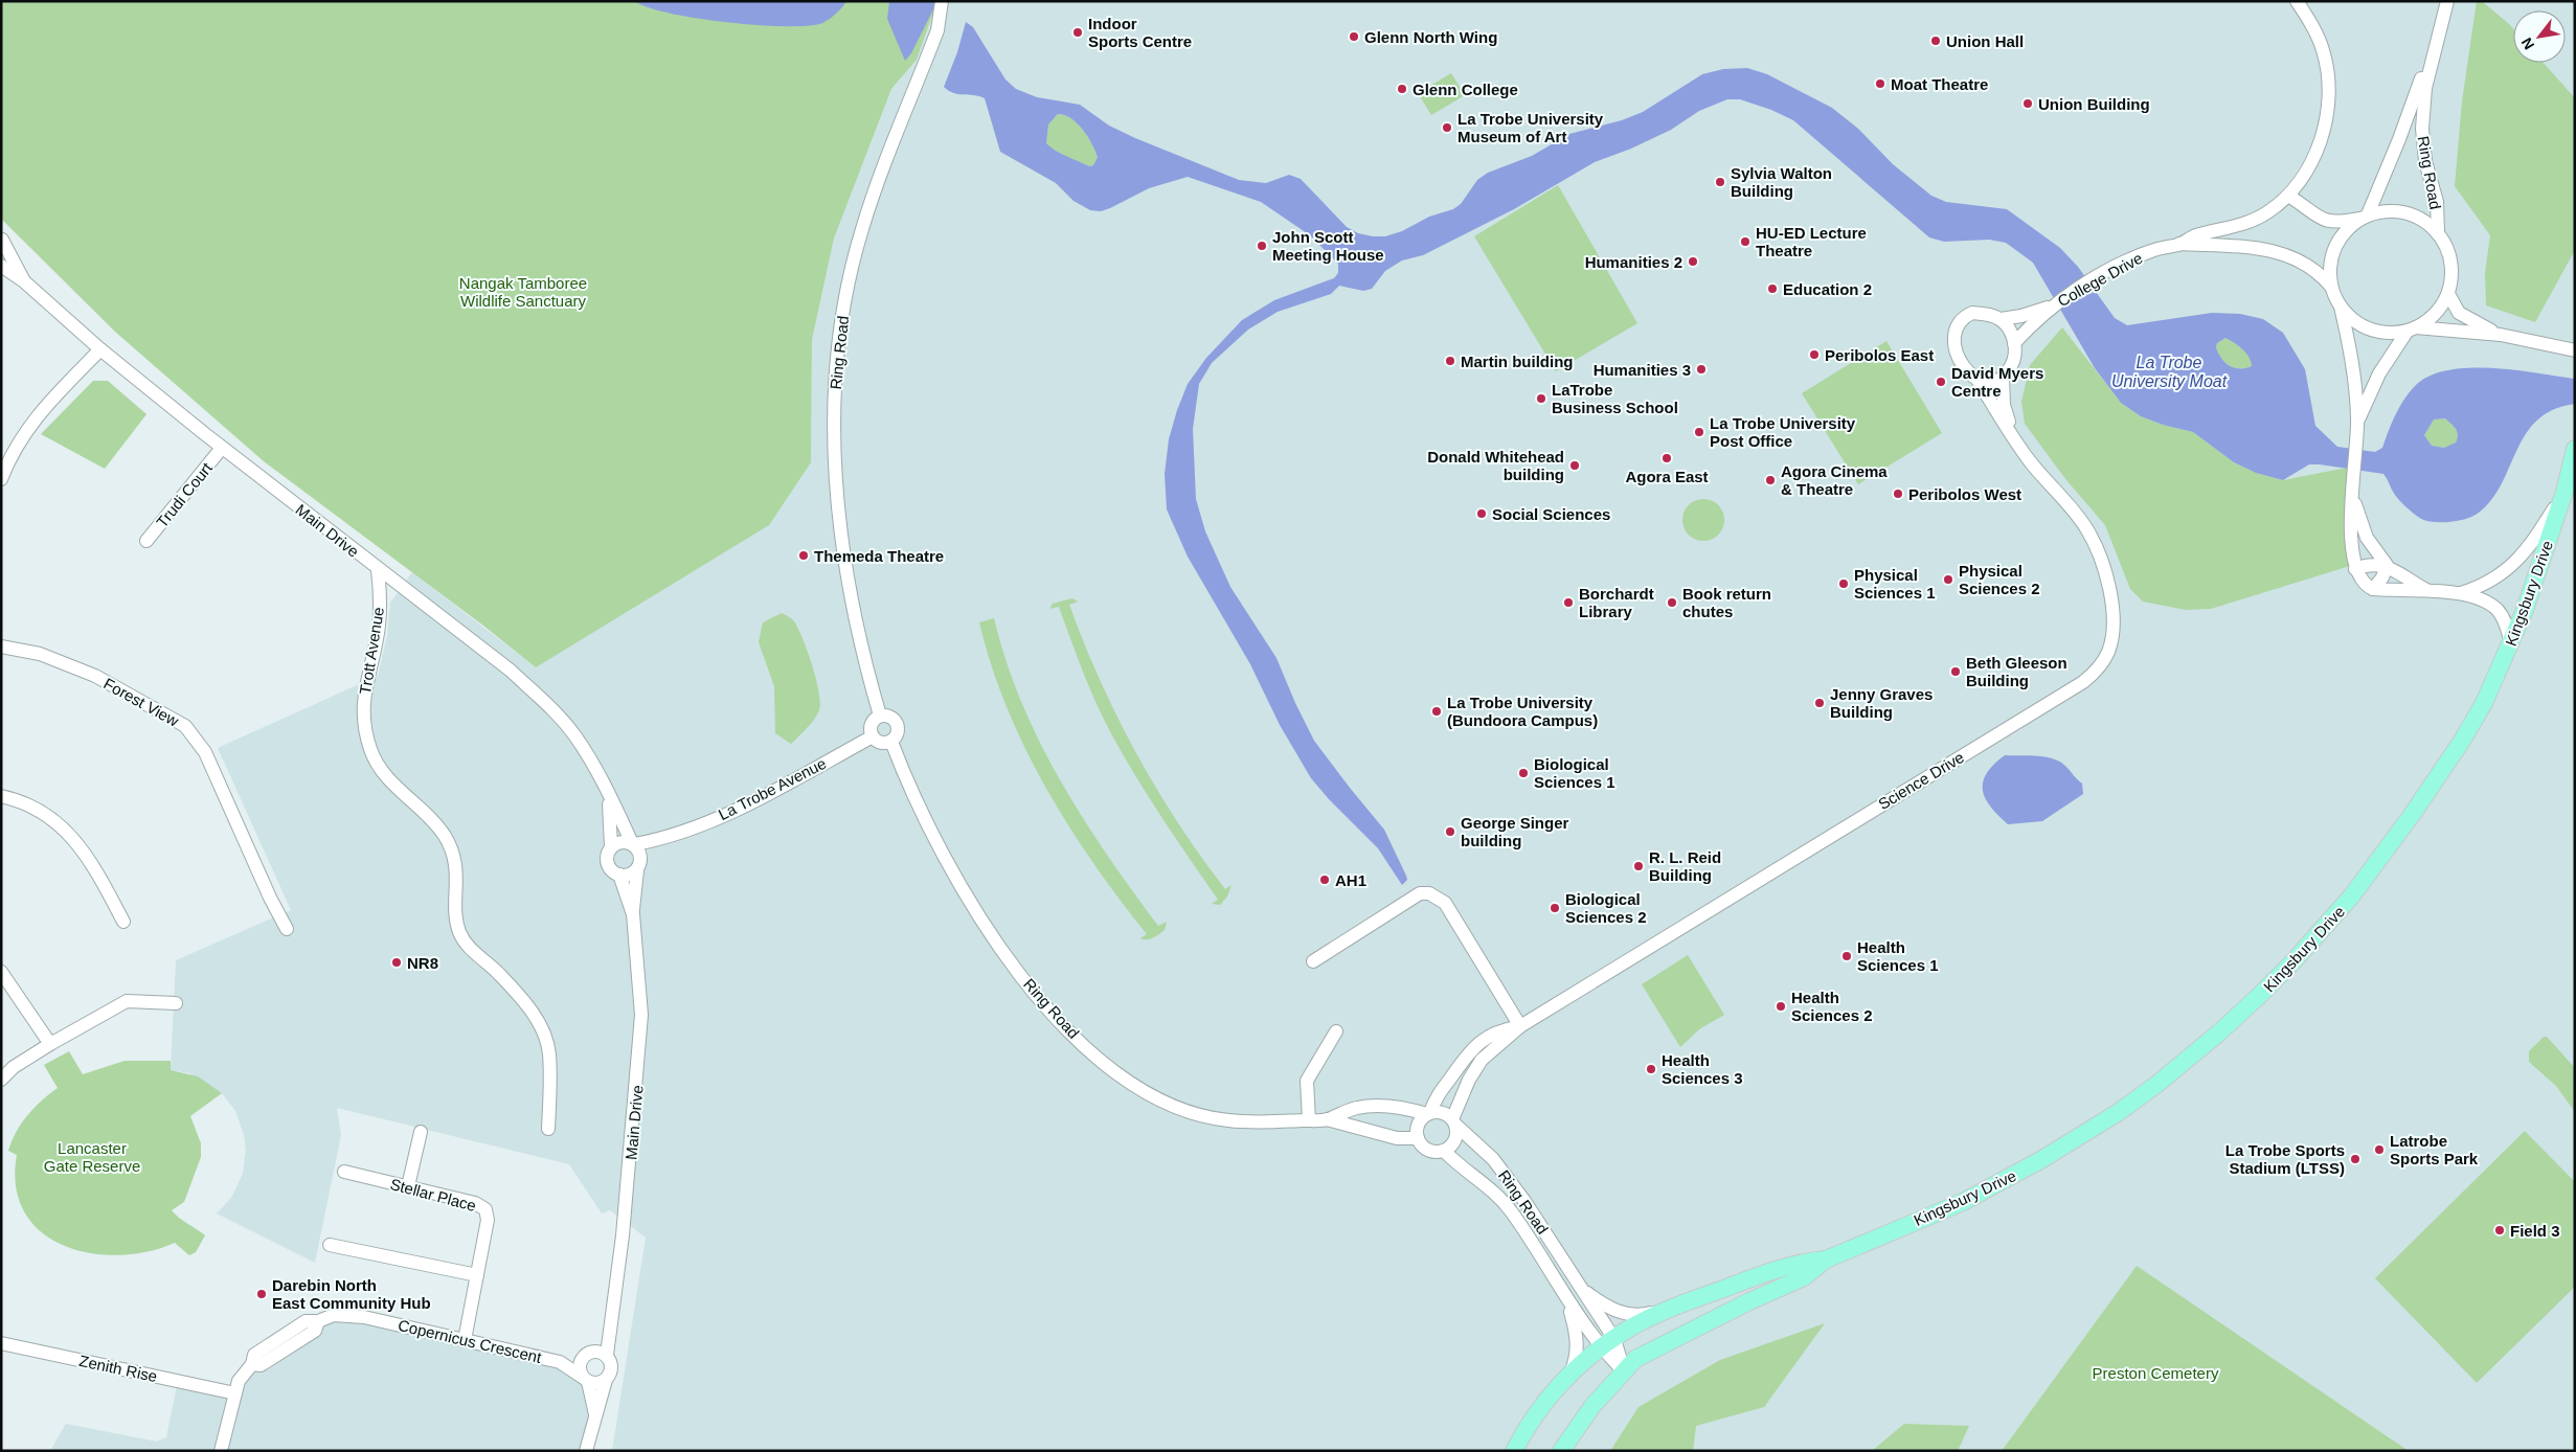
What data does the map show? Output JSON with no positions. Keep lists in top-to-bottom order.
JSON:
{
  "streets": {
    "main road": ["Kingsbury Drive"],
    "street": [
      "Ring Road",
      "College Drive",
      "Trudi Court",
      "Main Drive",
      "Trott Avenue",
      "Forest View",
      "Science Drive",
      "La Trobe Avenue",
      "Stellar Place",
      "Copernicus Crescent",
      "Zenith Rise"
    ]
  },
  "crossings": [
    ["Ring Road", "College Drive"],
    ["Ring Road", "Kingsbury Drive"],
    ["Ring Road", "Science Drive"],
    ["Ring Road", "La Trobe Avenue"],
    ["College Drive", "Science Drive"],
    ["Trudi Court", "Main Drive"],
    ["Main Drive", "Trott Avenue"],
    ["Main Drive", "La Trobe Avenue"],
    ["Main Drive", "Copernicus Crescent"],
    ["Stellar Place", "Copernicus Crescent"],
    ["Copernicus Crescent", "Zenith Rise"]
  ],
  "water": ["La Trobe University Moat"],
  "parks": ["Nangak Tamboree Wildlife Sanctuary", "Lancaster Gate Reserve", "Preston Cemetery"],
  "places": [
    "Indoor Sports Centre",
    "Glenn North Wing",
    "Union Hall",
    "Moat Theatre",
    "Glenn College",
    "Union Building",
    "La Trobe University Museum of Art",
    "Sylvia Walton Building",
    "HU-ED Lecture Theatre",
    "John Scott Meeting House",
    "Humanities 2",
    "Education 2",
    "Peribolos East",
    "Martin building",
    "Humanities 3",
    "David Myers Centre",
    "LaTrobe Business School",
    "La Trobe University Post Office",
    "Agora East",
    "Donald Whitehead building",
    "Agora Cinema & Theatre",
    "Peribolos West",
    "Social Sciences",
    "Themeda Theatre",
    "Physical Sciences 2",
    "Physical Sciences 1",
    "Borchardt Library",
    "Book return chutes",
    "Beth Gleeson Building",
    "Jenny Graves Building",
    "La Trobe University (Bundoora Campus)",
    "Biological Sciences 1",
    "George Singer building",
    "R. L. Reid Building",
    "AH1",
    "Biological Sciences 2",
    "Health Sciences 1",
    "NR8",
    "Health Sciences 2",
    "Health Sciences 3",
    "Latrobe Sports Park",
    "La Trobe Sports Stadium (LTSS)",
    "Field 3",
    "Darebin North East Community Hub"
  ],
  "north": "bottom left"
}
